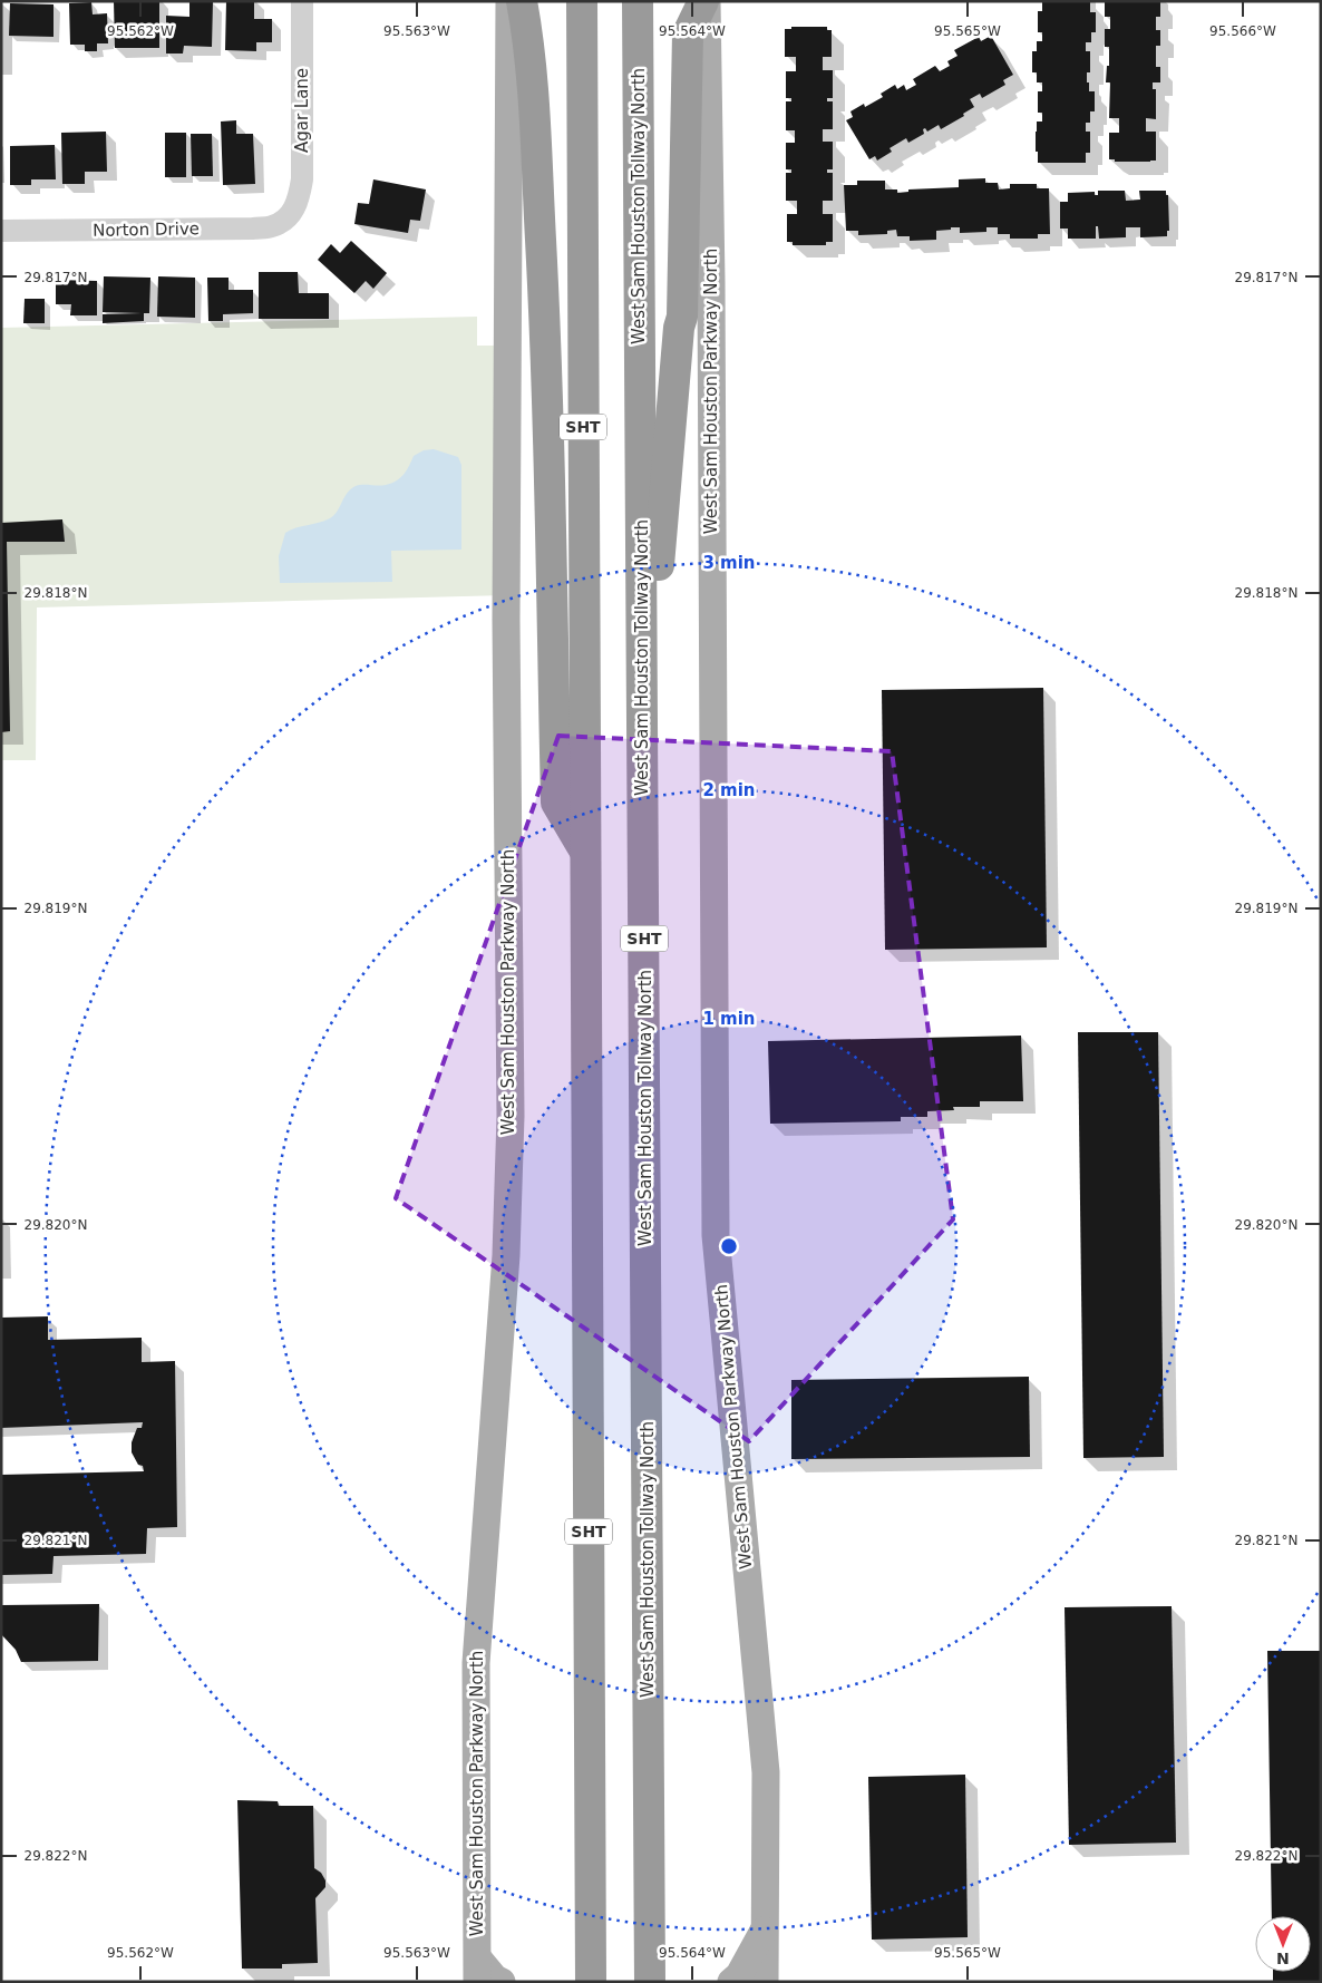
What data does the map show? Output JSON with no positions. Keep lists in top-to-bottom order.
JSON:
{
  "streets": {
    "highway": ["West Sam Houston Tollway North", "SHT"],
    "main road": ["West Sam Houston Parkway North"],
    "street": ["Agar Lane", "Norton Drive"]
  },
  "crossings": [
    ["Agar Lane", "Norton Drive"]
  ],
  "north": "bottom",
  "coordinates": [
    "95.562°W",
    "95.563°W",
    "95.564°W",
    "95.565°W",
    "95.566°W",
    "29.817°N",
    "29.818°N",
    "29.819°N",
    "29.820°N",
    "29.821°N",
    "29.822°N"
  ],
  "rings": ["3 min", "2 min", "1 min"]
}
